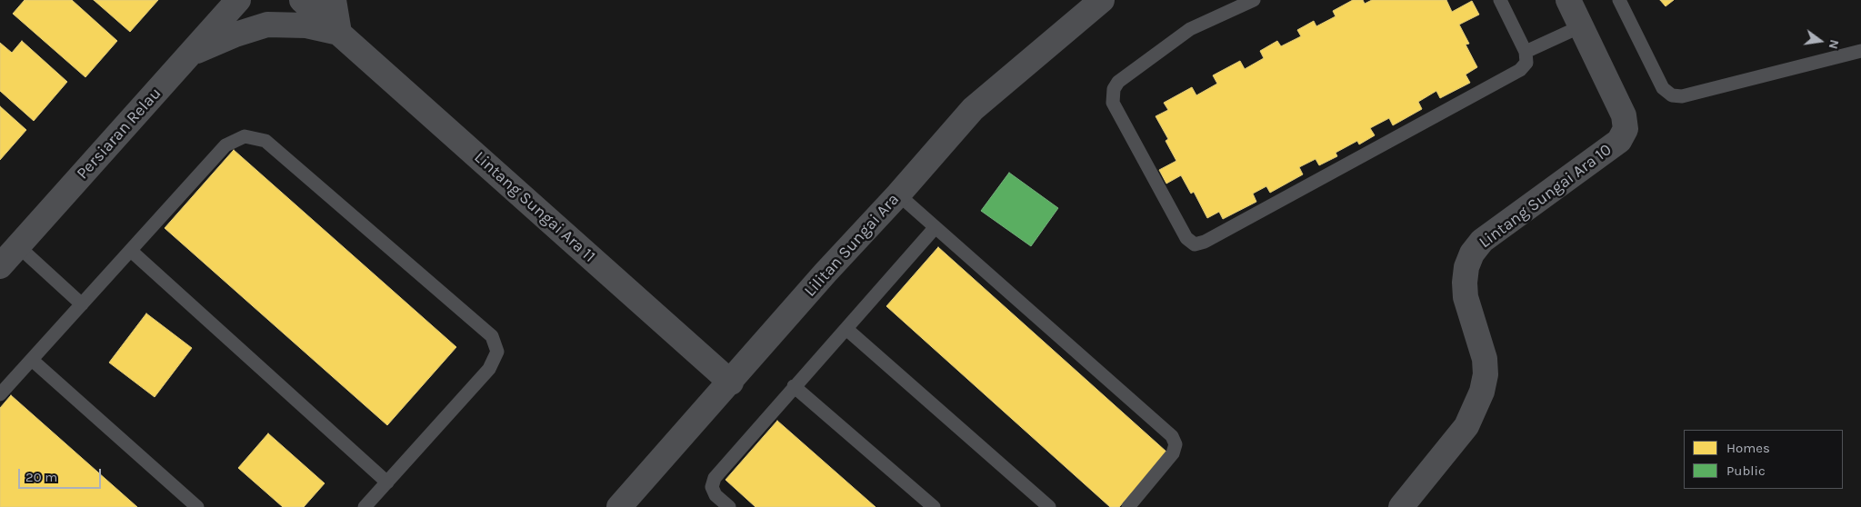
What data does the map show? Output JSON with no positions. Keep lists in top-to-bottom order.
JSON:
{
  "streets": {
    "street": [
      "Persiaran Relau",
      "Lintang Sungai Ara 10",
      "Lintang Sungai Ara 11",
      "Lilitan Sungai Ara"
    ]
  },
  "crossings": [
    ["Persiaran Relau", "Lintang Sungai Ara 11"],
    ["Lintang Sungai Ara 11", "Lilitan Sungai Ara"]
  ],
  "legend": ["Homes", "Public"],
  "scale_bar": "20 m",
  "north": "right"
}
